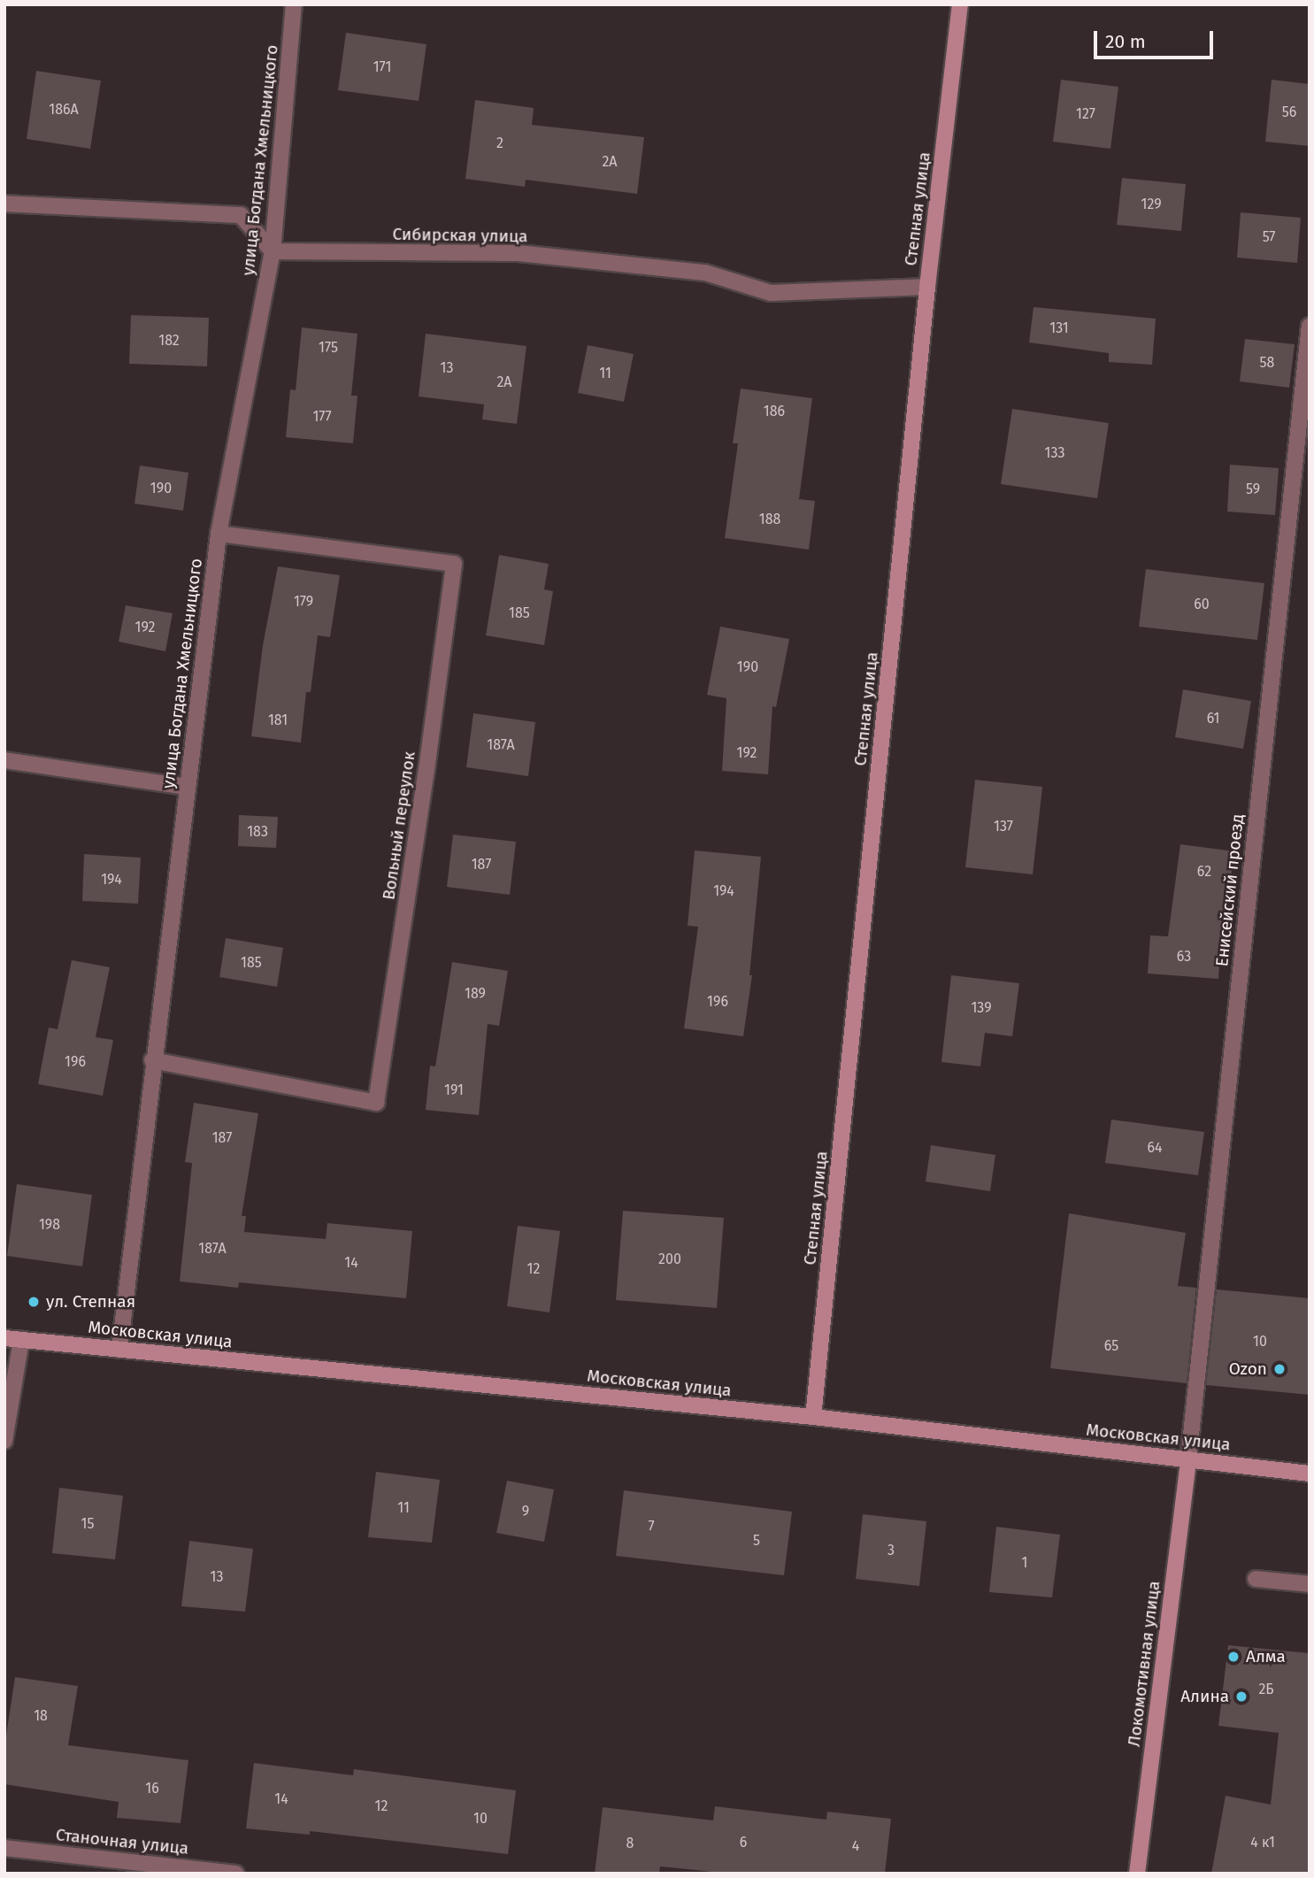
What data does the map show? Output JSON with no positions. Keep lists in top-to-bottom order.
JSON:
{
  "streets": {
    "street": [
      "улица Богдана Хмельницкого",
      "Степная улица",
      "Сибирская улица",
      "Вольный переулок",
      "Енисейский проезд",
      "Московская улица",
      "Локомотивная улица",
      "Станочная улица"
    ]
  },
  "crossings": [
    ["улица Богдана Хмельницкого", "Сибирская улица"],
    ["улица Богдана Хмельницкого", "Вольный переулок"],
    ["улица Богдана Хмельницкого", "Московская улица"],
    ["Степная улица", "Сибирская улица"],
    ["Степная улица", "Московская улица"],
    ["Енисейский проезд", "Московская улица"],
    ["Енисейский проезд", "Локомотивная улица"],
    ["Московская улица", "Локомотивная улица"]
  ],
  "places": [
    "ул. Степная",
    "Ozon",
    "Алма",
    "Алина"
  ],
  "house_numbers": [
    "171",
    "186А",
    "56",
    "127",
    "2",
    "2А",
    "129",
    "57",
    "131",
    "182",
    "175",
    "58",
    "13",
    "11",
    "2А",
    "186",
    "177",
    "133",
    "190",
    "59",
    "188",
    "179",
    "60",
    "185",
    "192",
    "190",
    "61",
    "181",
    "187А",
    "192",
    "137",
    "183",
    "187",
    "62",
    "194",
    "194",
    "63",
    "185",
    "189",
    "196",
    "139",
    "196",
    "191",
    "187",
    "64",
    "198",
    "187А",
    "200",
    "14",
    "12",
    "10",
    "65",
    "11",
    "9",
    "15",
    "7",
    "5",
    "3",
    "1",
    "13",
    "2Б",
    "18",
    "16",
    "14",
    "12",
    "10",
    "6",
    "4 к1",
    "8",
    "4"
  ],
  "scale_bar": "20 m"
}
